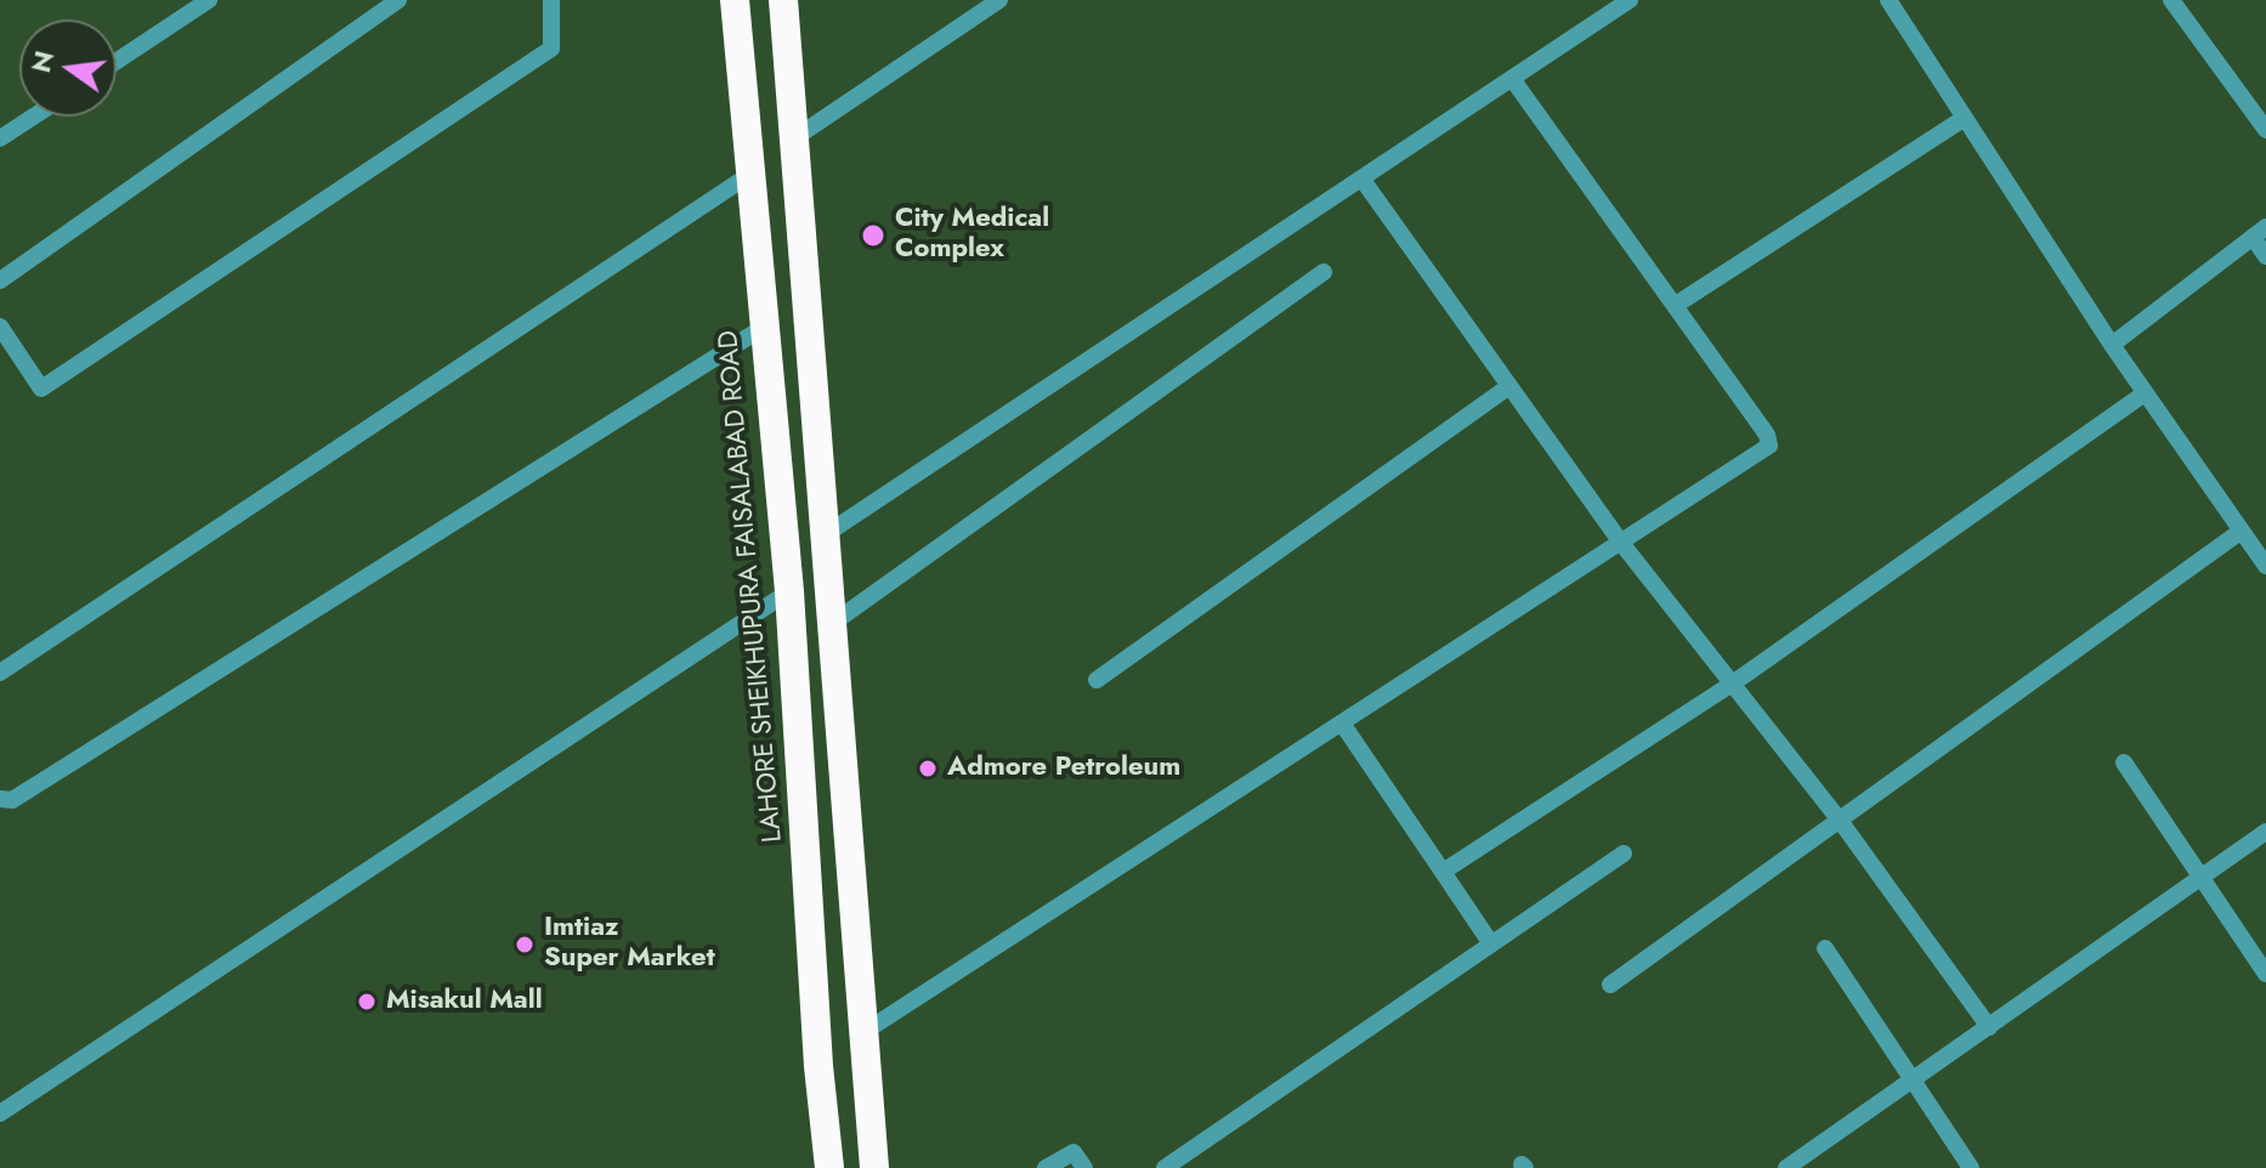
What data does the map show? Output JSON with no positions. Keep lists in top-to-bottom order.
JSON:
{
  "streets": {
    "highway": ["LAHORE SHEIKHUPURA FAISALABAD ROAD"]
  },
  "places": [
    "City Medical Complex",
    "Admore Petroleum",
    "Imtiaz Super Market",
    "Misakul Mall"
  ],
  "north": "left"
}
